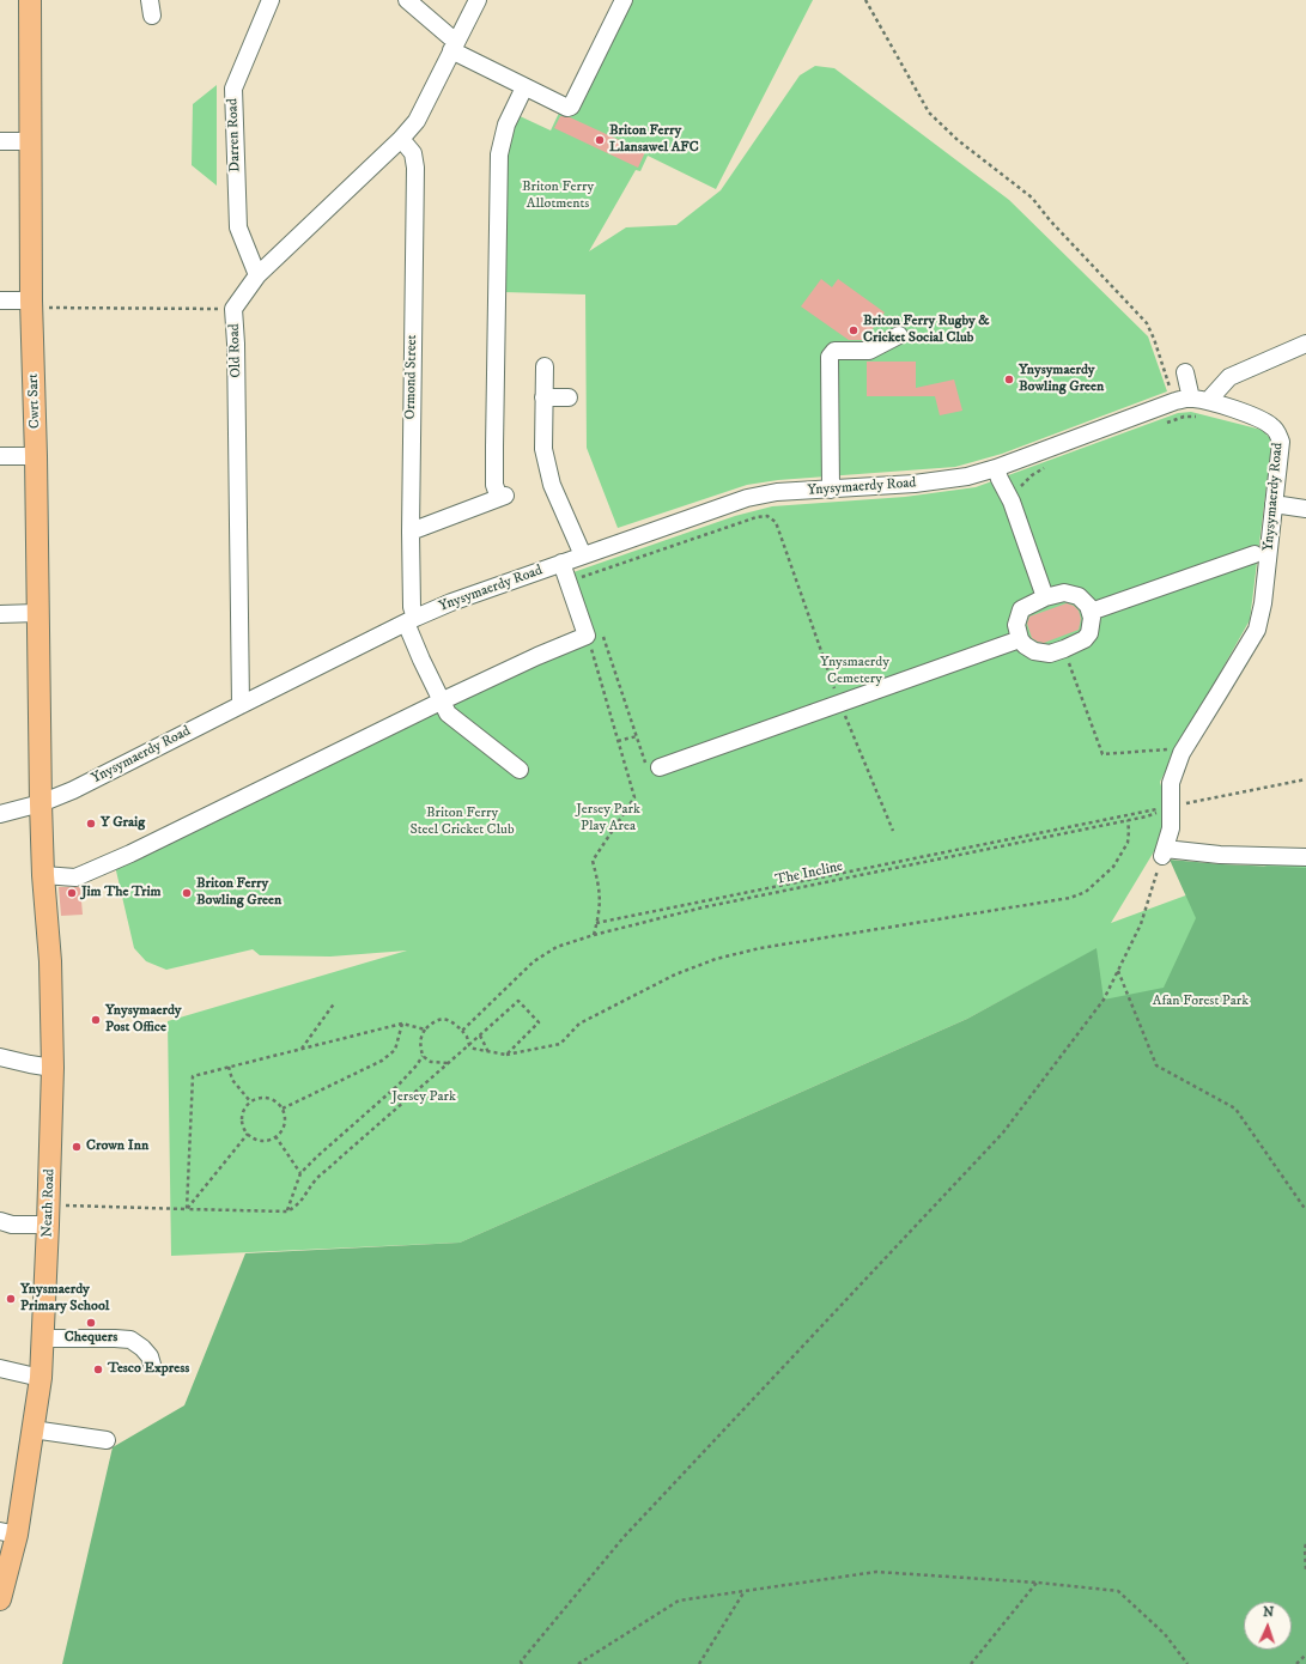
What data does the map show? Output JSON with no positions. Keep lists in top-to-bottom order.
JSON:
{
  "streets": {
    "main road": ["Cwrt Sart", "Neath Road"],
    "street": [
      "Darren Road",
      "Old Road",
      "Ormond Street",
      "Ynysymaerdy Road"
    ],
    "path": ["The Incline"]
  },
  "crossings": [
    ["Darren Road", "Old Road"],
    ["Old Road", "Ormond Street"],
    ["Old Road", "Ynysymaerdy Road"],
    ["Ormond Street", "Ynysymaerdy Road"],
    ["Cwrt Sart", "Ynysymaerdy Road"],
    ["Cwrt Sart", "Neath Road"],
    ["Ynysymaerdy Road", "The Incline"],
    ["Ynysymaerdy Road", "Neath Road"]
  ],
  "parks": [
    "Briton Ferry Allotments",
    "Ynysmaerdy Cemetery",
    "Jersey Park Play Area",
    "Briton Ferry Steel Cricket Club",
    "Afan Forest Park",
    "Jersey Park"
  ],
  "places": [
    "Briton Ferry Llansawel AFC",
    "Briton Ferry Rugby & Cricket Social Club",
    "Ynysymaerdy Bowling Green",
    "Y Graig",
    "Jim The Trim",
    "Briton Ferry Bowling Green",
    "Ynysymaerdy Post Office",
    "Crown Inn",
    "Ynysmaerdy Primary School",
    "Chequers",
    "Tesco Express"
  ],
  "north": "top"
}
